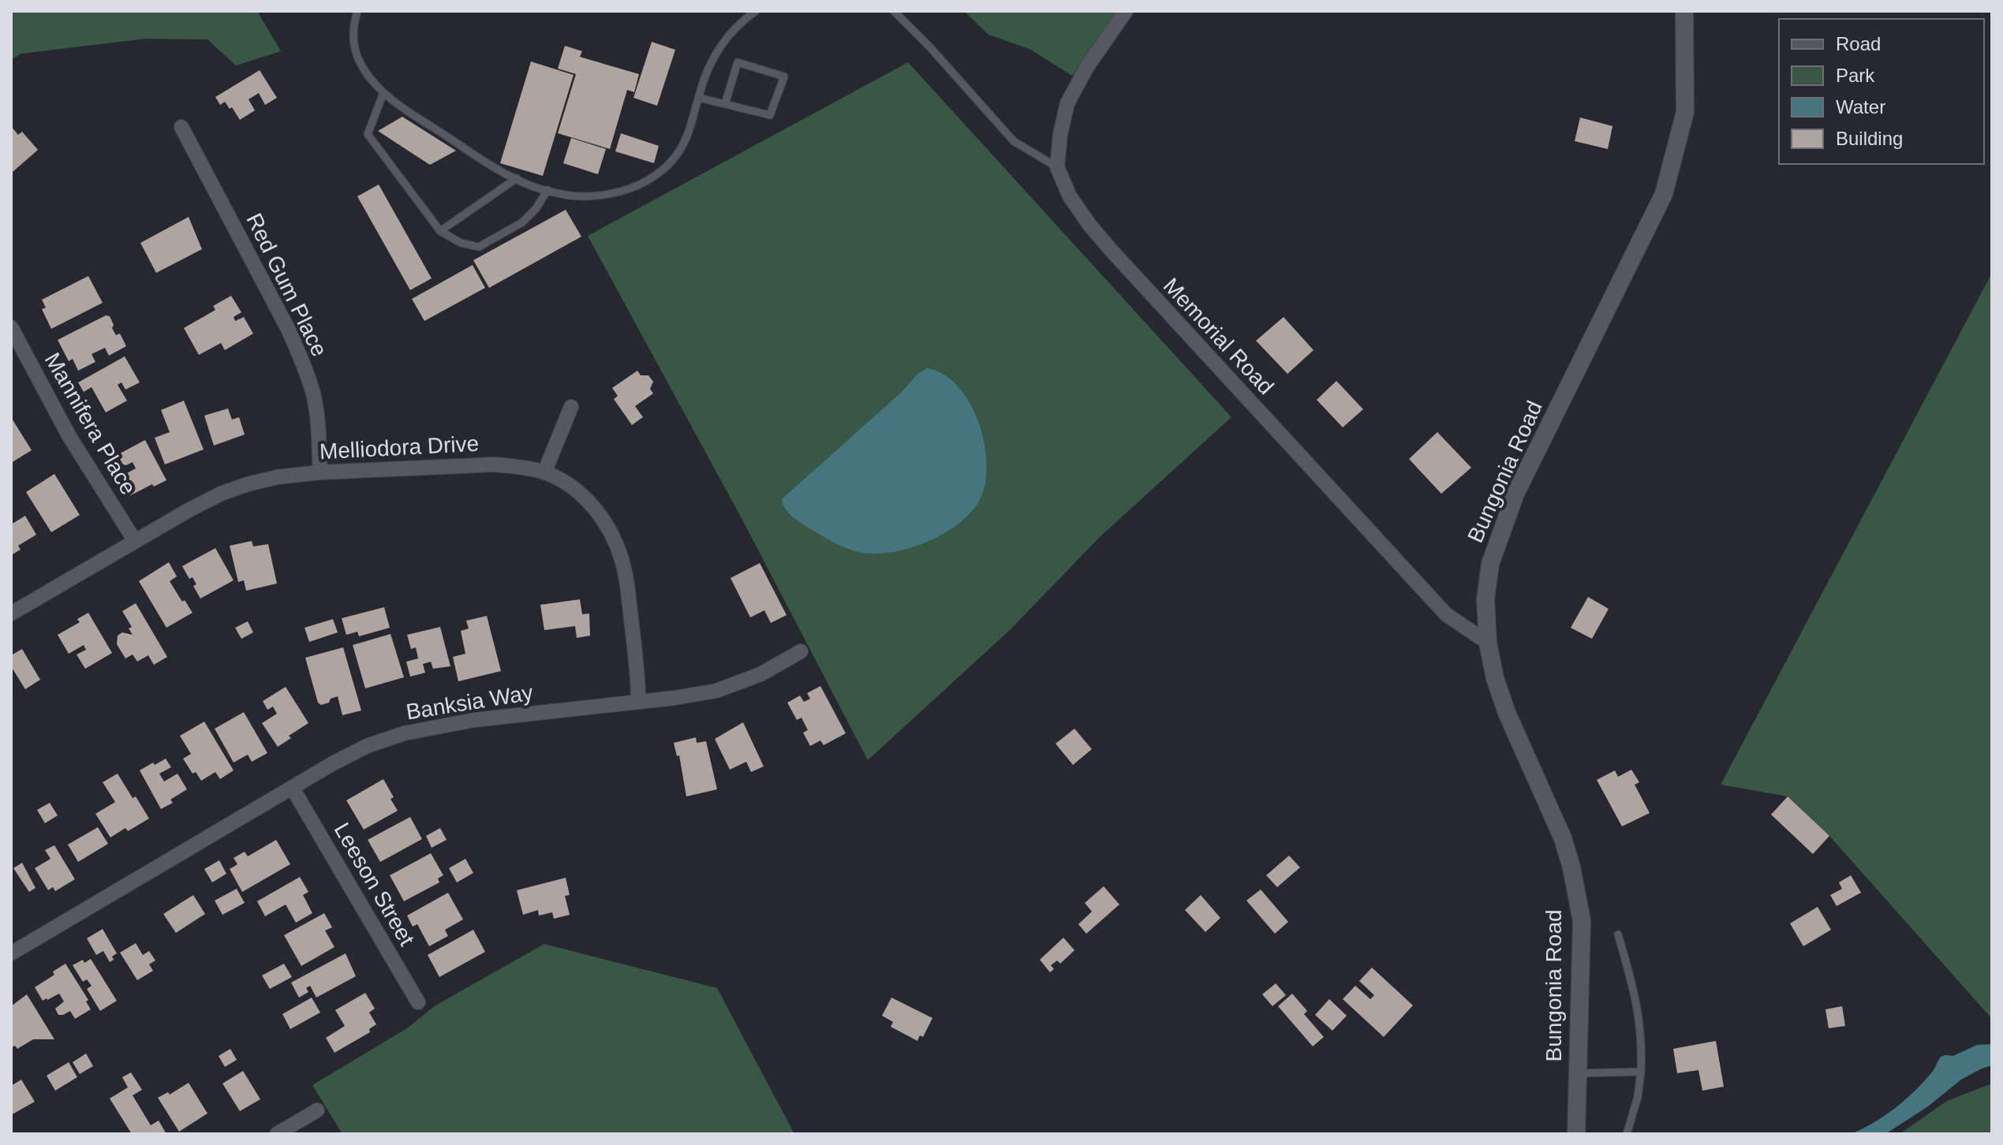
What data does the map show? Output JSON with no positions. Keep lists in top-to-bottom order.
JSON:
{
  "streets": {
    "street": [
      "Red Gum Place",
      "Memorial Road",
      "Mannifera Place",
      "Melliodora Drive",
      "Bungonia Road",
      "Banksia Way",
      "Leeson Street"
    ]
  },
  "crossings": [
    ["Red Gum Place", "Melliodora Drive"],
    ["Memorial Road", "Bungonia Road"],
    ["Mannifera Place", "Melliodora Drive"],
    ["Melliodora Drive", "Banksia Way"],
    ["Banksia Way", "Leeson Street"]
  ],
  "legend": [
    "Road",
    "Park",
    "Water",
    "Building"
  ]
}
